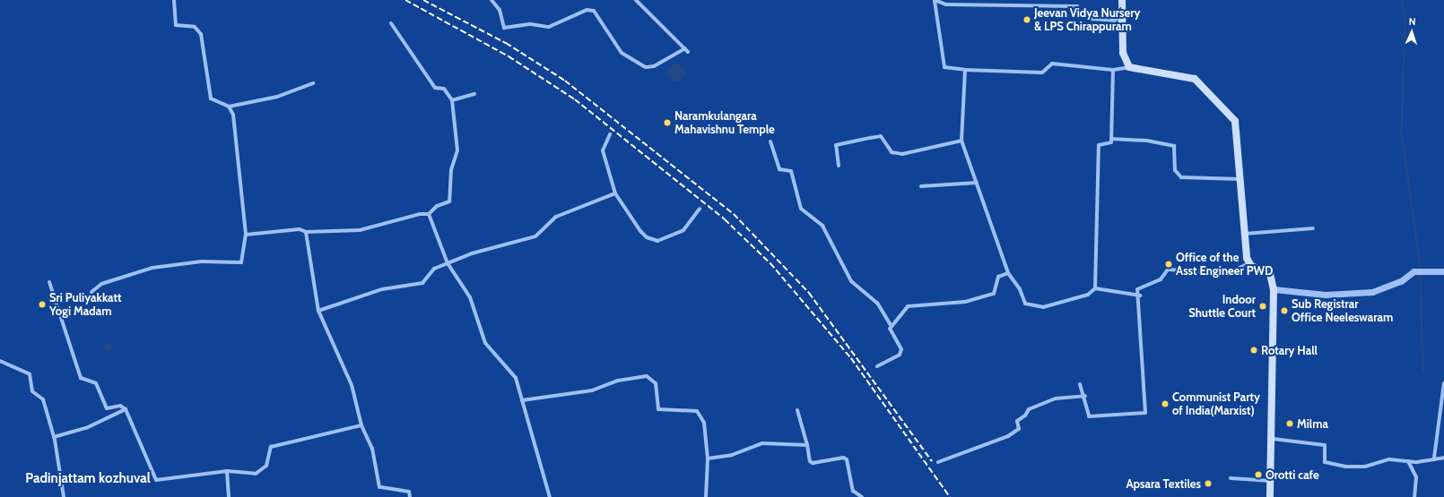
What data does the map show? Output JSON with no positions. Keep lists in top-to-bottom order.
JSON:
{
  "districts": ["Padinjattam kozhuval"],
  "places": [
    "Jeevan Vidya Nursery & LPS Chirappuram",
    "Naramkulangara Mahavishnu Temple",
    "Office of the Asst Engineer PWD",
    "Sri Puliyakkatt Yogi Madam",
    "Indoor Shuttle Court",
    "Sub Registrar Office Neeleswaram",
    "Rotary Hall",
    "Communist Party of India(Marxist)",
    "Milma",
    "Orotti cafe",
    "Apsara Textiles"
  ],
  "north": "top"
}
